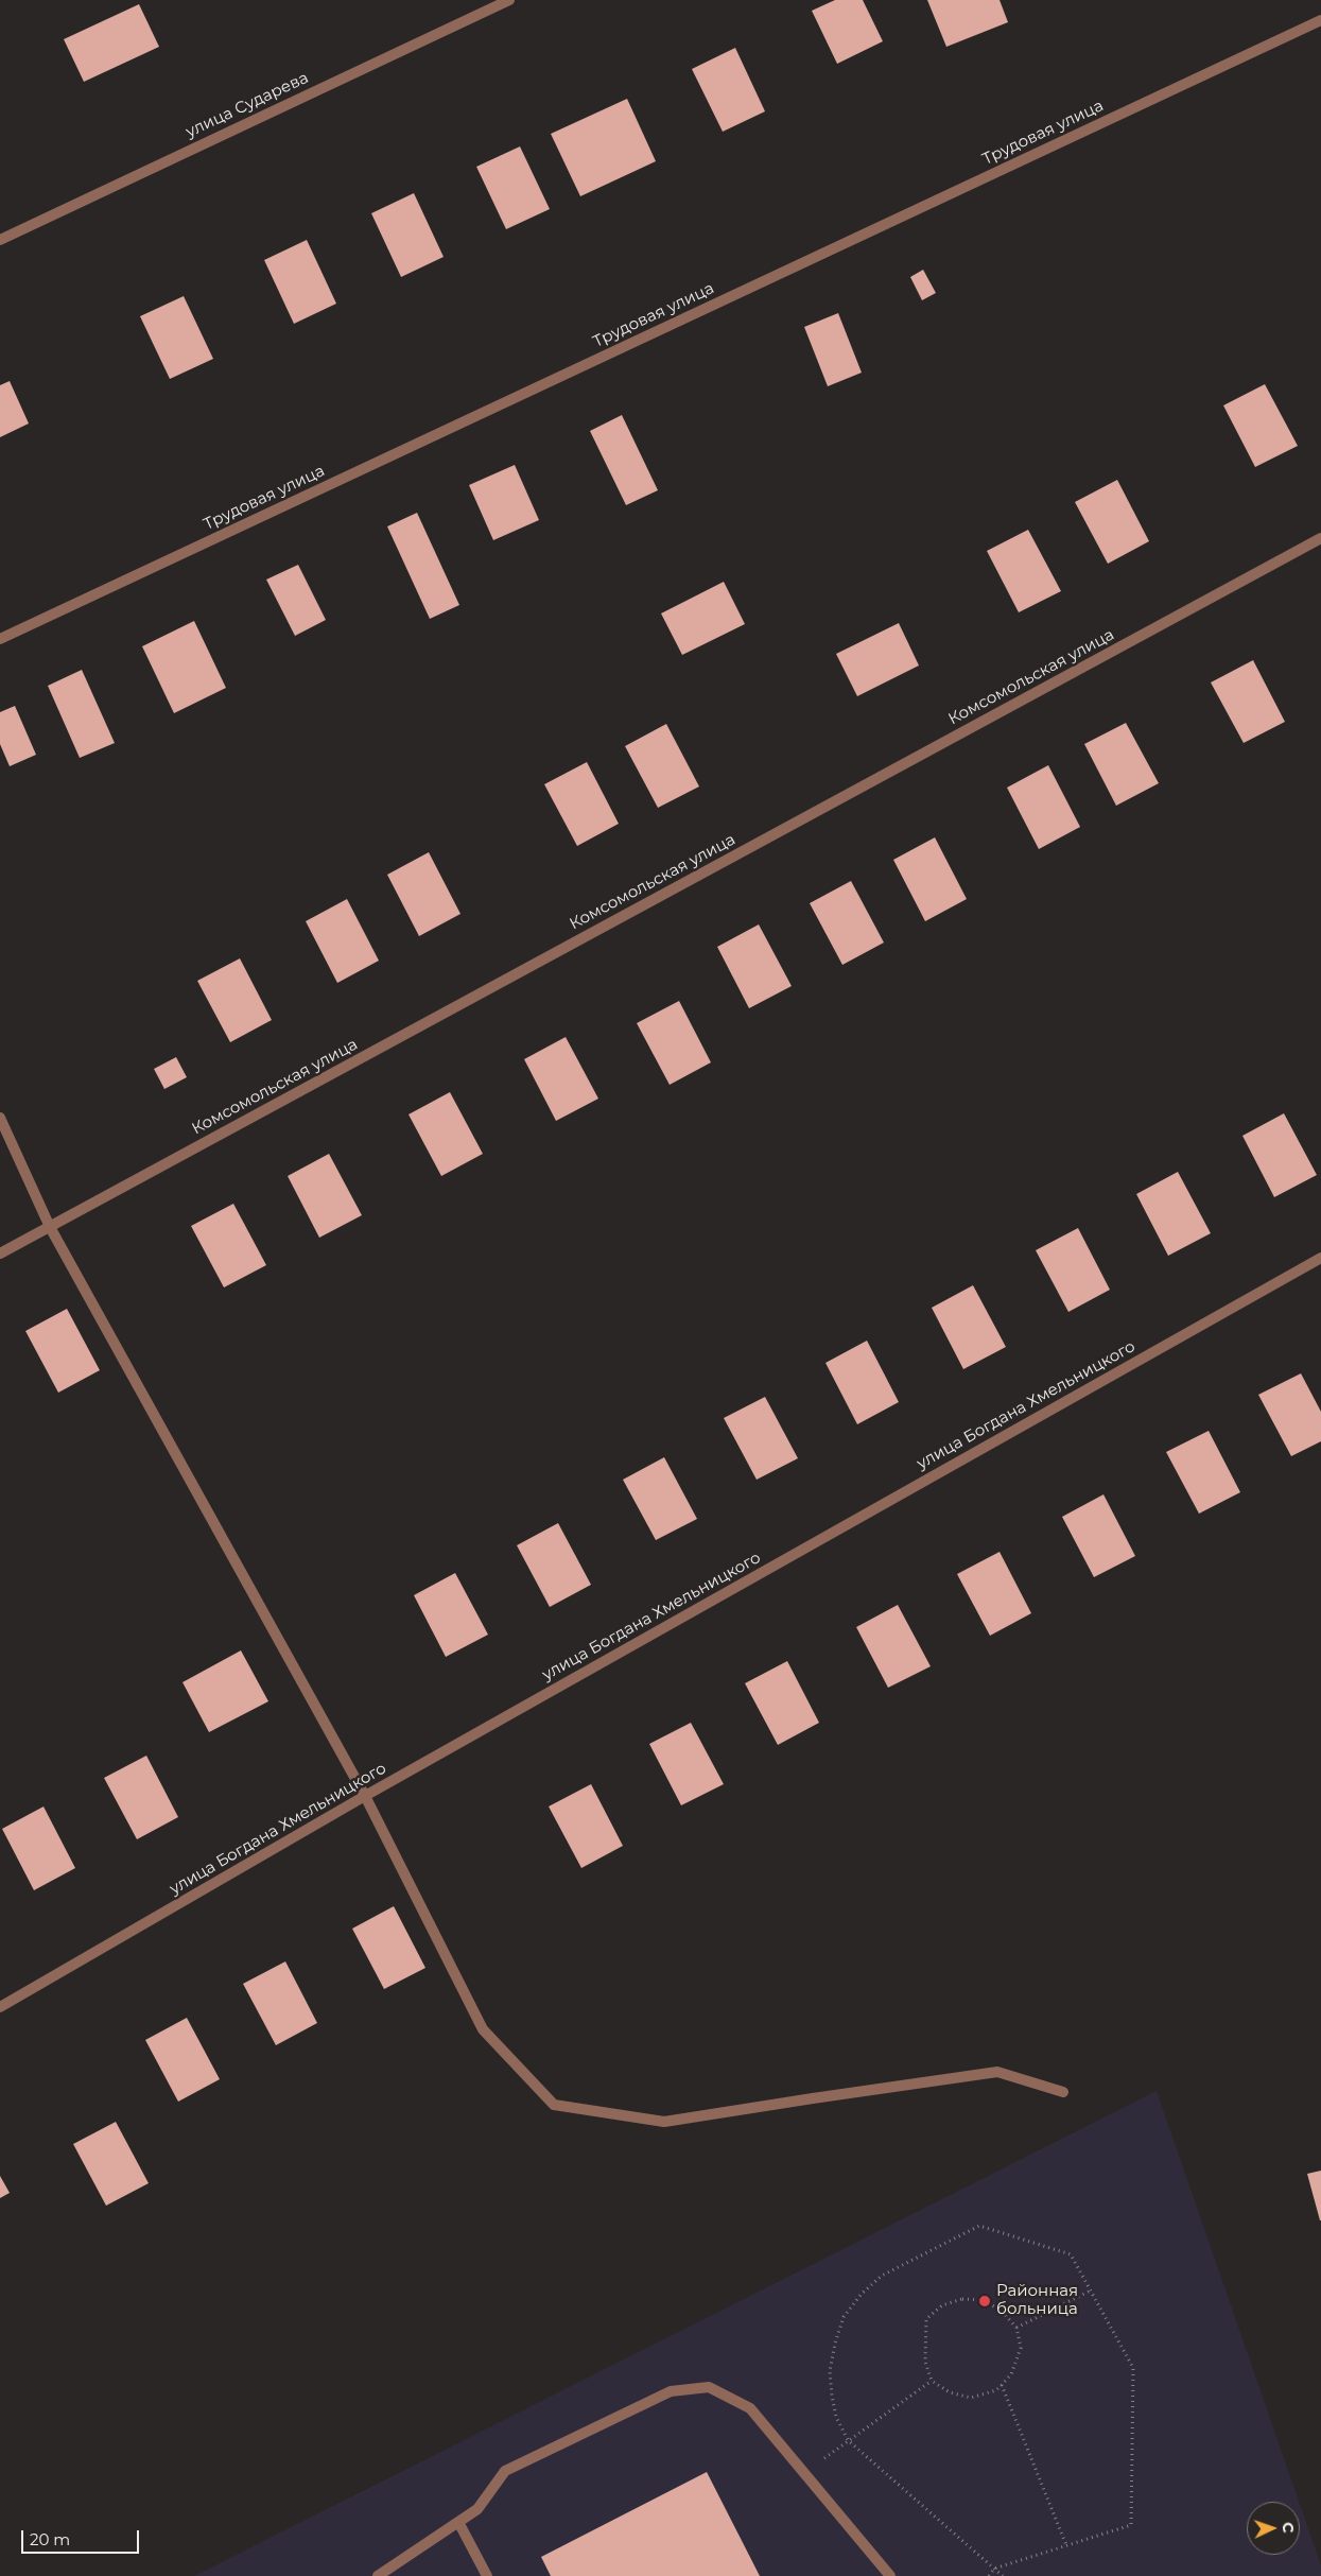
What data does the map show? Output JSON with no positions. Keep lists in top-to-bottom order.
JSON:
{
  "streets": {
    "street": [
      "улица Сударева",
      "Трудовая улица",
      "Комсомольская улица",
      "улица Богдана Хмельницкого"
    ]
  },
  "places": ["Районная больница"],
  "scale_bar": "20 m",
  "north": "right"
}
